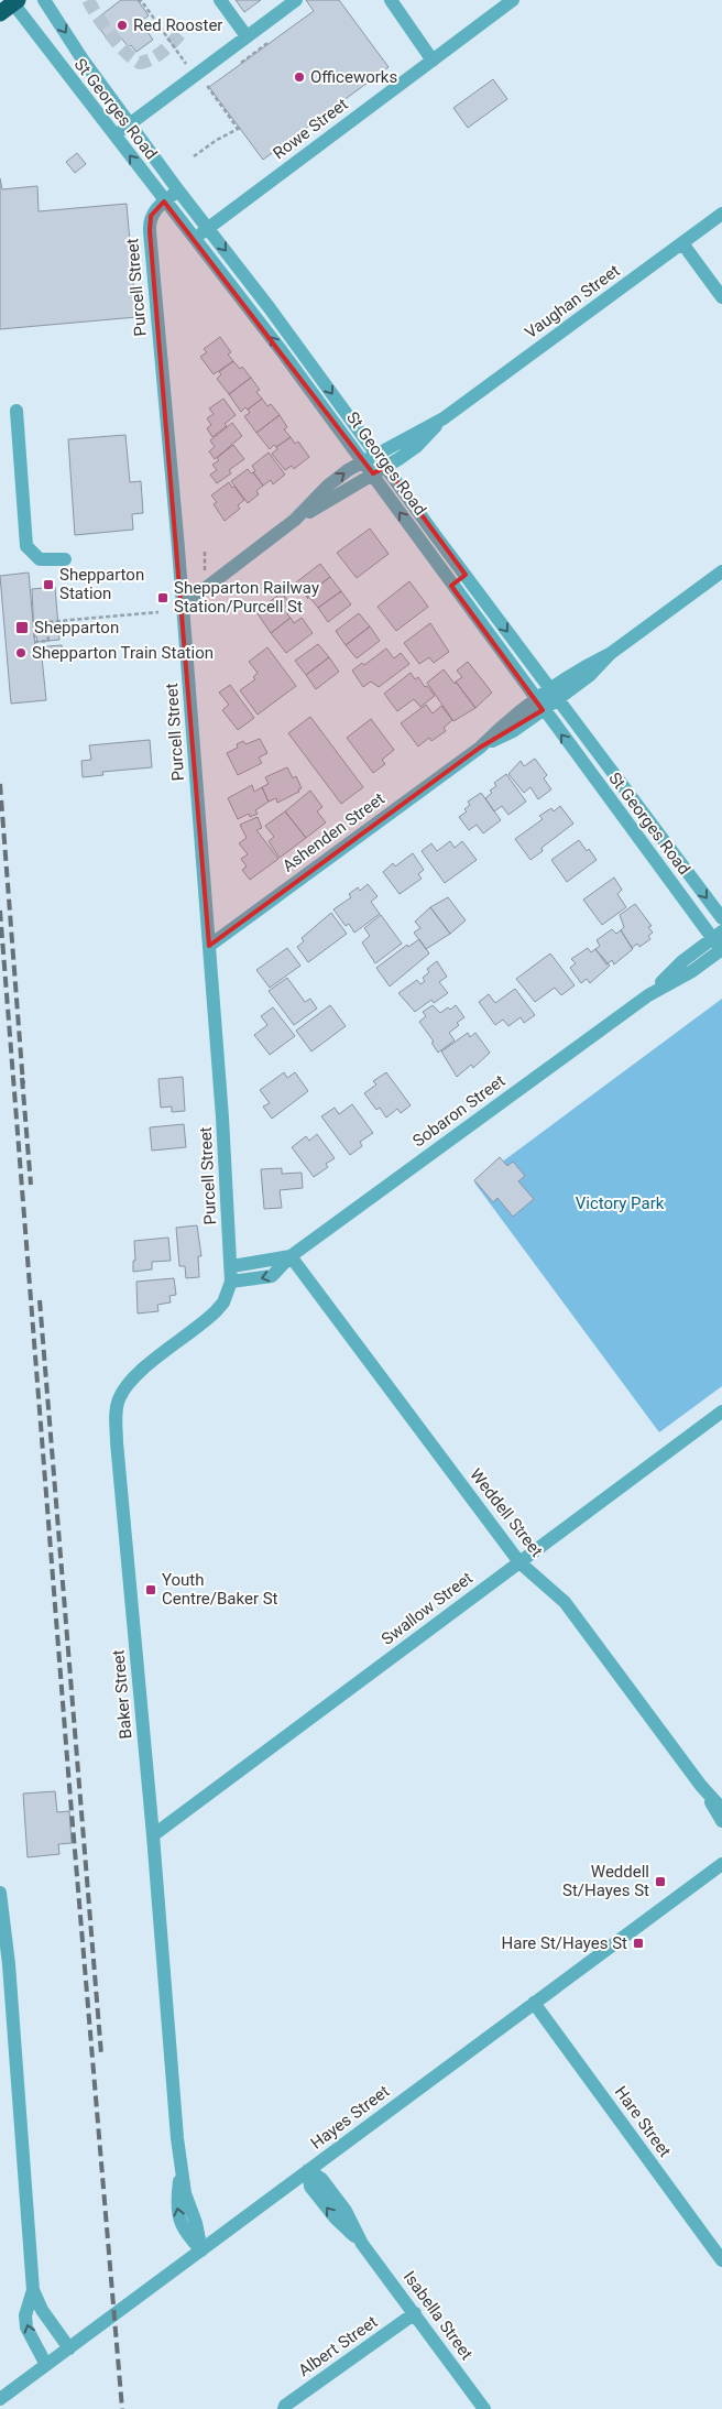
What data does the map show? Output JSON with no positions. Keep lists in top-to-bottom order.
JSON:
{
  "streets": {
    "street": [
      "St Georges Road",
      "Rowe Street",
      "Purcell Street",
      "Vaughan Street",
      "Ashenden Street",
      "Sobaron Street",
      "Weddell Street",
      "Swallow Street",
      "Baker Street",
      "Hayes Street",
      "Hare Street",
      "Isabella Street",
      "Albert Street"
    ]
  },
  "crossings": [
    ["St Georges Road", "Rowe Street"],
    ["St Georges Road", "Purcell Street"],
    ["St Georges Road", "Vaughan Street"],
    ["St Georges Road", "Ashenden Street"],
    ["St Georges Road", "Sobaron Street"],
    ["Purcell Street", "Ashenden Street"],
    ["Purcell Street", "Sobaron Street"],
    ["Purcell Street", "Baker Street"],
    ["Sobaron Street", "Weddell Street"],
    ["Sobaron Street", "Baker Street"],
    ["Weddell Street", "Swallow Street"],
    ["Swallow Street", "Baker Street"],
    ["Baker Street", "Hayes Street"],
    ["Hayes Street", "Hare Street"],
    ["Hayes Street", "Isabella Street"],
    ["Isabella Street", "Albert Street"]
  ],
  "parks": ["Victory Park"],
  "places": {
    "other": ["Red Rooster", "Officeworks", "Shepparton Train Station"],
    "transit": [
      "Shepparton Station",
      "Shepparton Railway Station/Purcell St",
      "Shepparton",
      "Youth Centre/Baker St",
      "Weddell St/Hayes St",
      "Hare St/Hayes St"
    ]
  }
}
